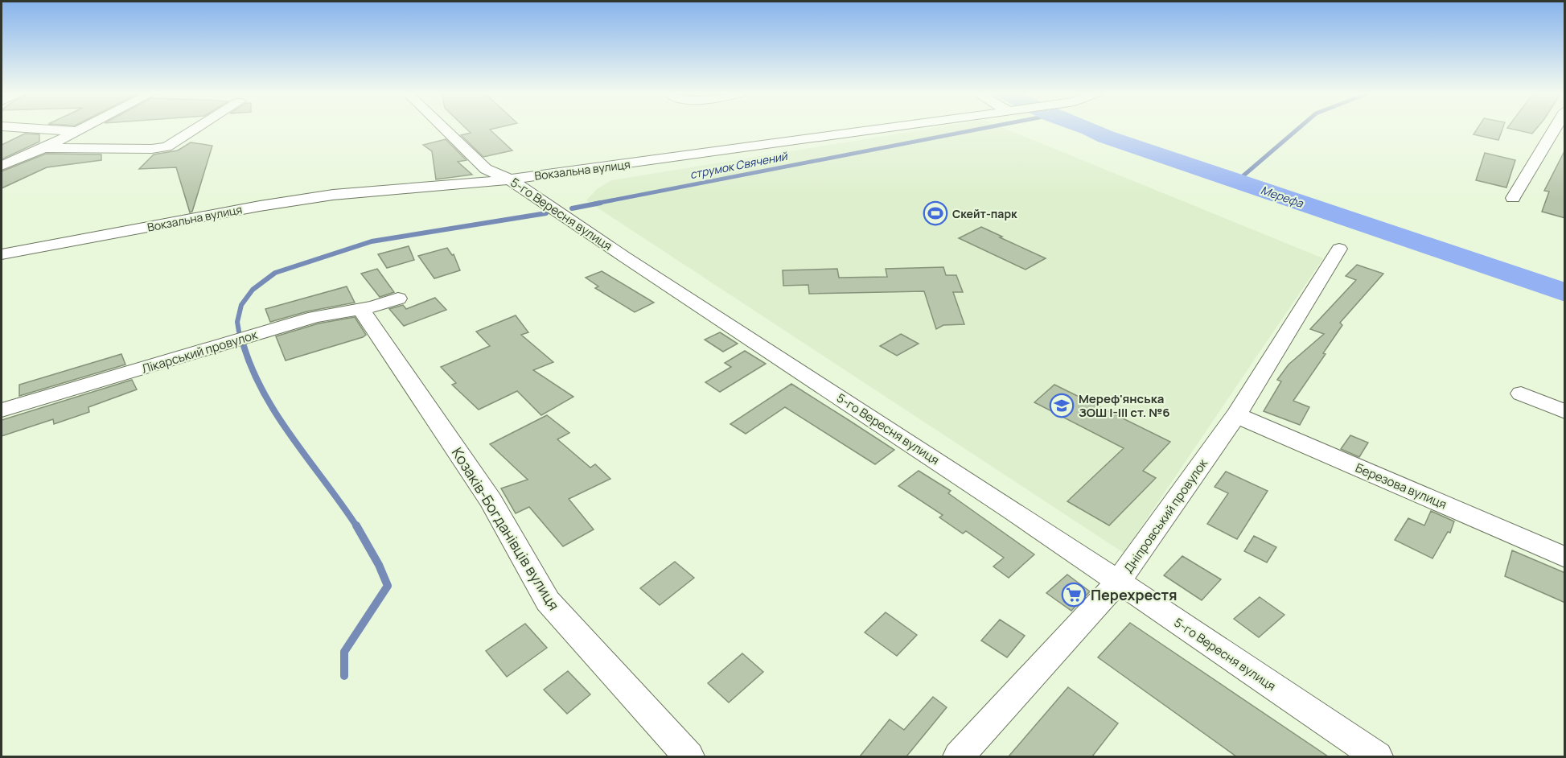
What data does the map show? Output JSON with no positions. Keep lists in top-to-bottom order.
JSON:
{
  "streets": {
    "street": [
      "Вокзальна вулиця",
      "5-го Вересня вулиця",
      "Лікарський провулок",
      "Березова вулиця",
      "Дніпровський провулок",
      "Козаків-Богданівців вулиця"
    ]
  },
  "crossings": [
    ["Вокзальна вулиця", "5-го Вересня вулиця"],
    ["5-го Вересня вулиця", "Дніпровський провулок"],
    ["Лікарський провулок", "Козаків-Богданівців вулиця"],
    ["Березова вулиця", "Дніпровський провулок"]
  ],
  "water": ["струмок Свячений", "Мерефа"],
  "places": {
    "sports": ["Скейт-парк"],
    "school or university": ["Мереф'янська ЗОШ І-ІІІ ст. №6"],
    "supermarket": ["Перехрестя"]
  }
}
